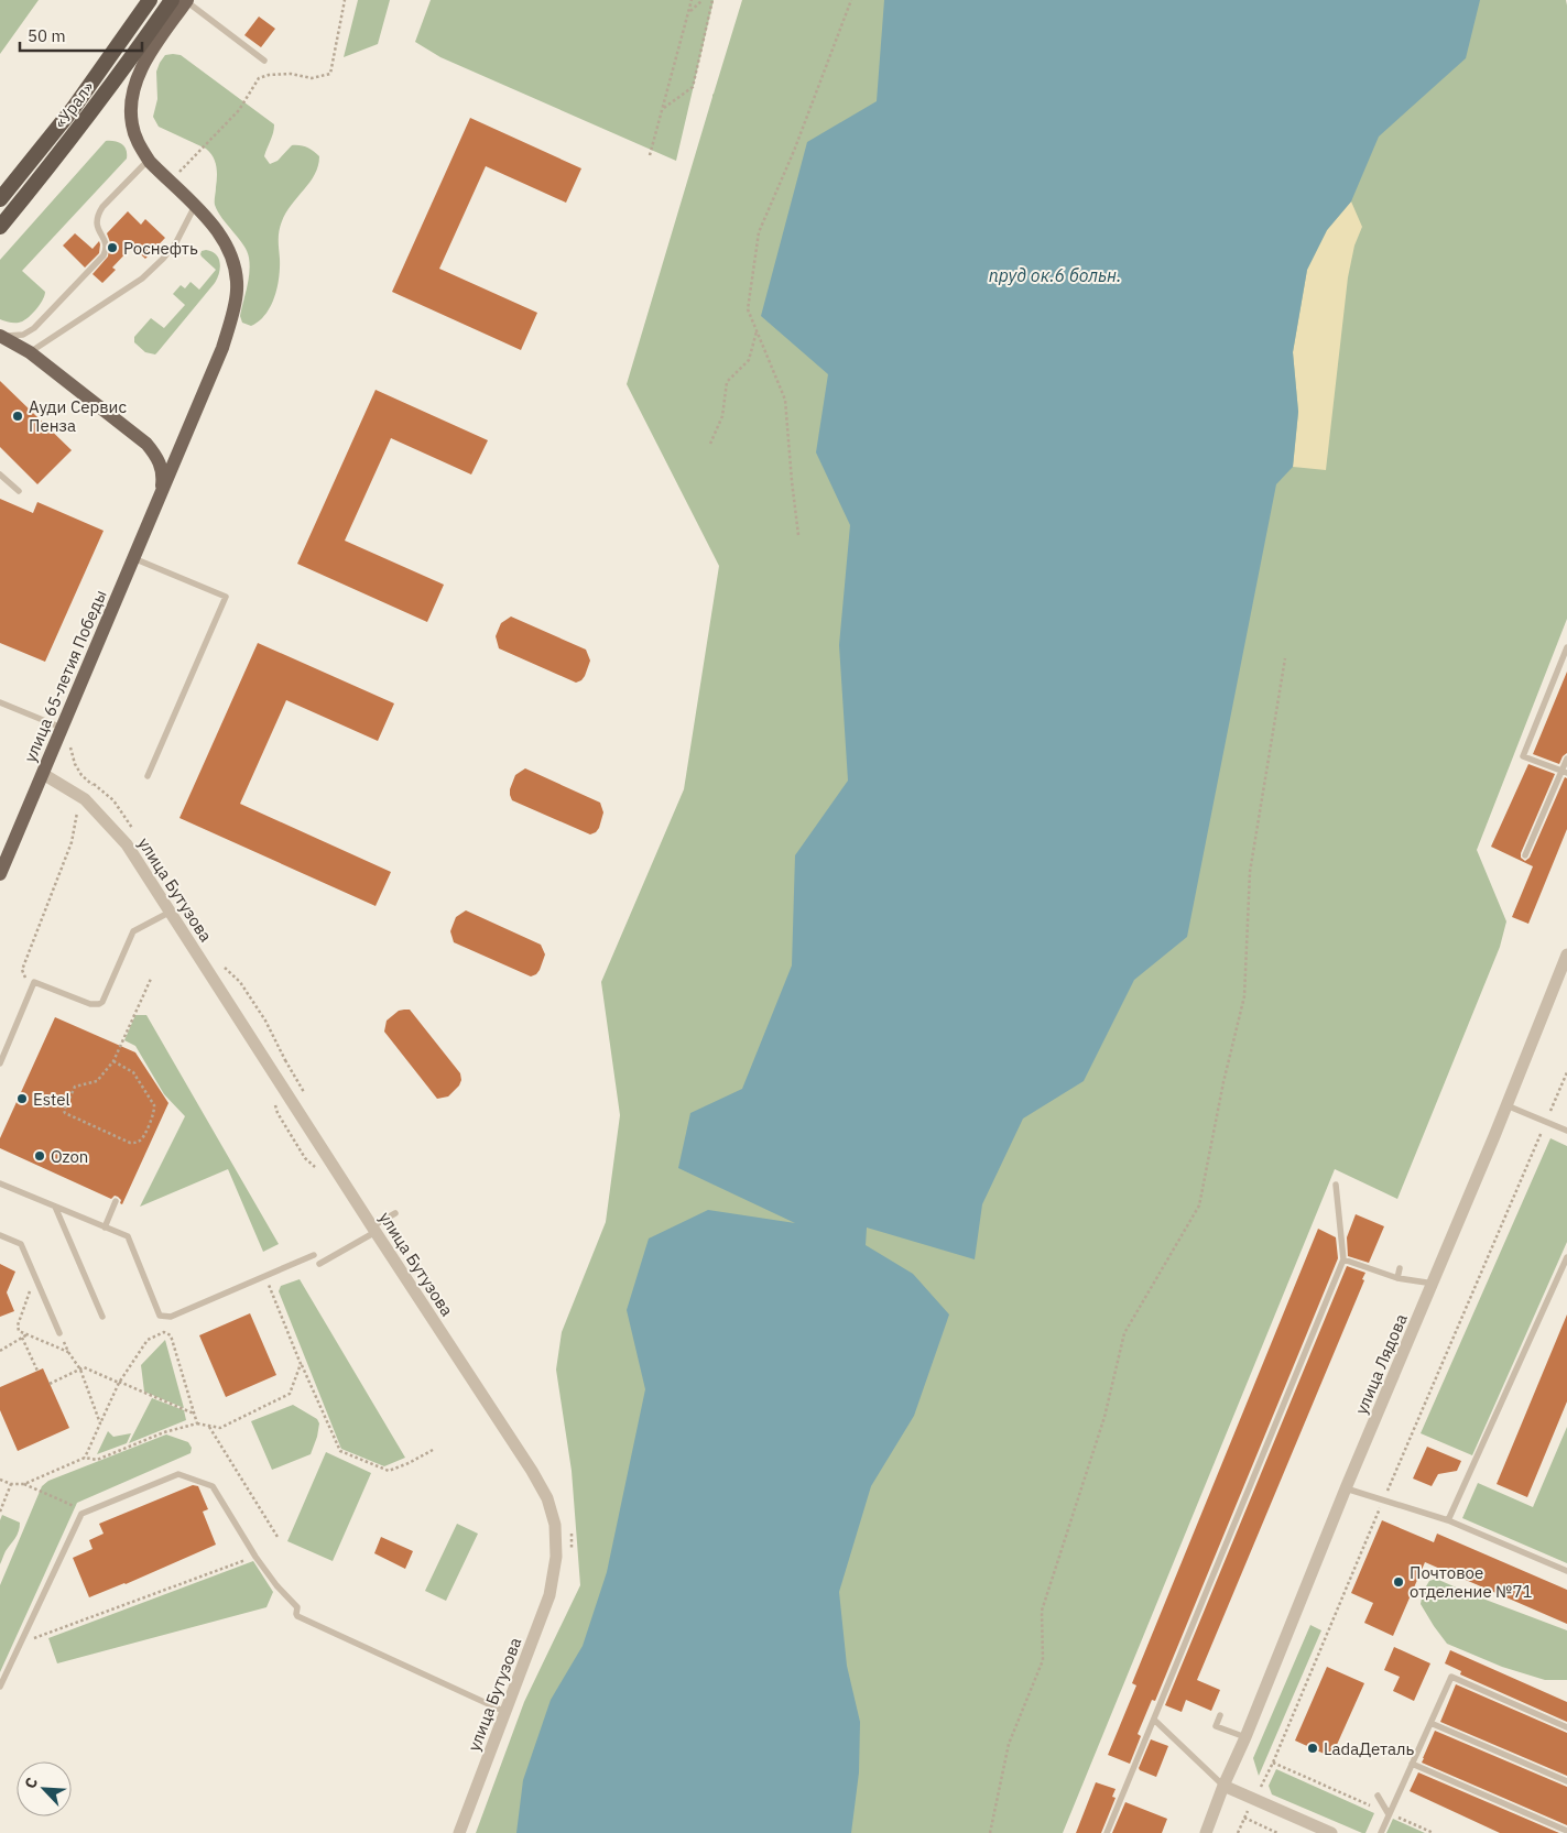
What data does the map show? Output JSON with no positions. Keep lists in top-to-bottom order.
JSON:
{
  "streets": {
    "highway": ["«Урал»"],
    "main road": ["улица 65-летия Победы"],
    "street": ["улица Бутузова", "улица Лядова"]
  },
  "crossings": [
    ["«Урал»", "улица 65-летия Победы"],
    ["улица 65-летия Победы", "улица Бутузова"]
  ],
  "water": ["пруд ок.6 больн."],
  "places": [
    "Роснефть",
    "Ауди Сервис Пенза",
    "Estel",
    "Ozon",
    "Почтовое отделение №71",
    "LadaДеталь"
  ],
  "scale_bar": "50 m",
  "north": "top left"
}
